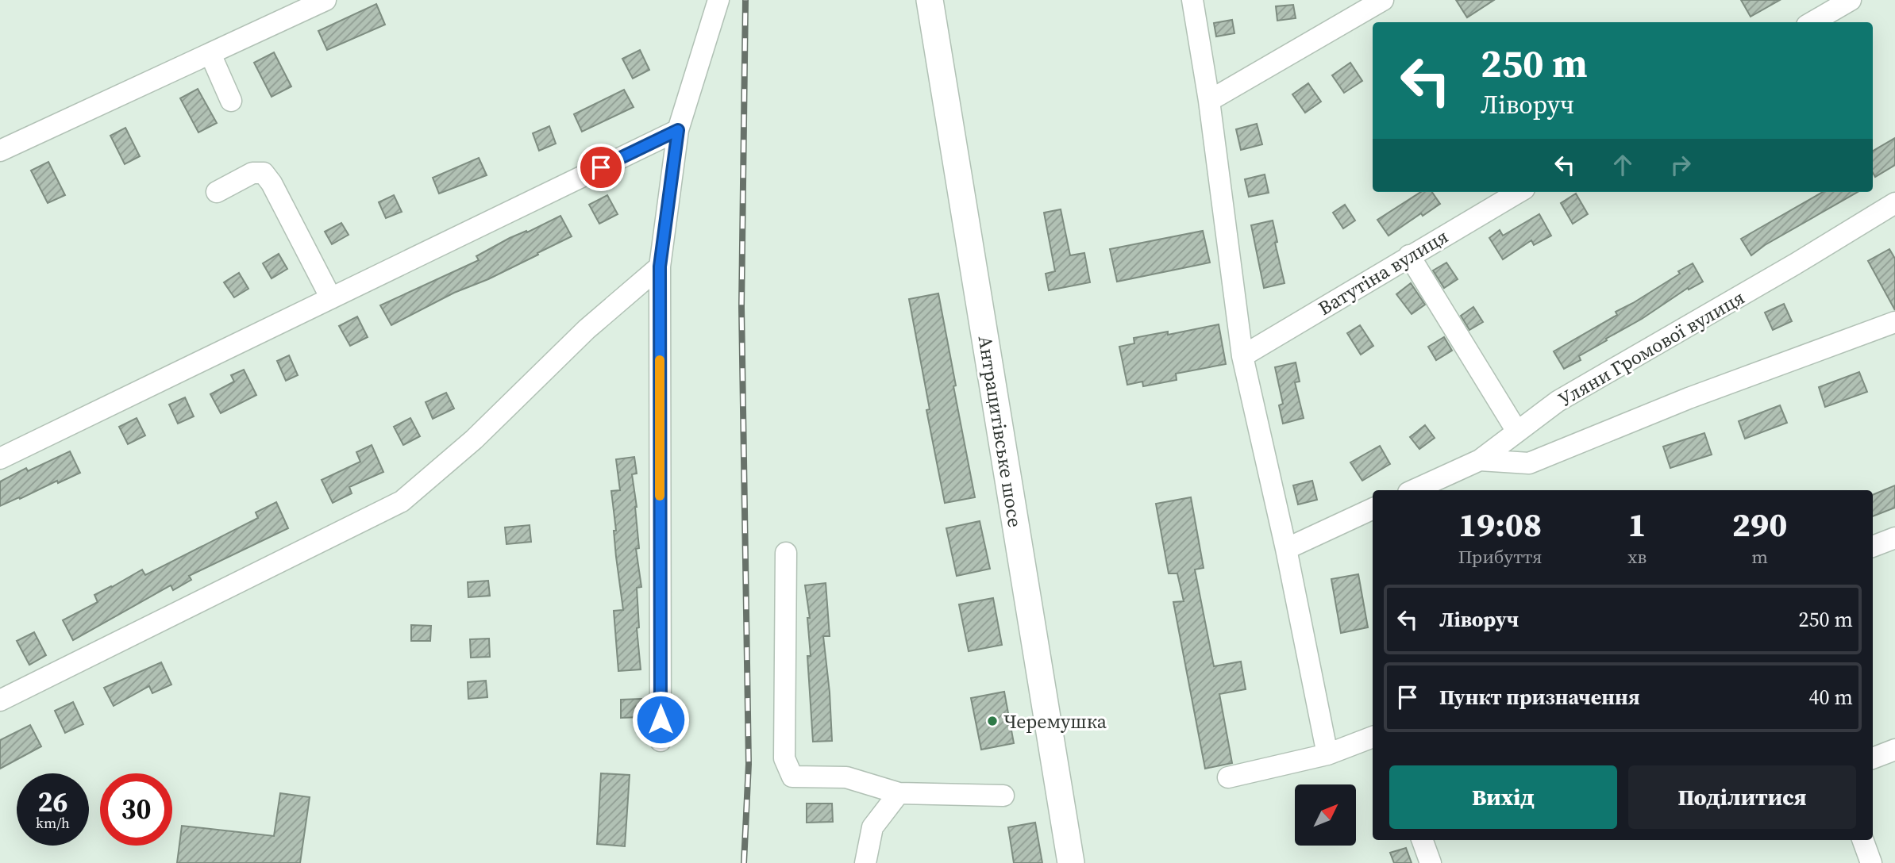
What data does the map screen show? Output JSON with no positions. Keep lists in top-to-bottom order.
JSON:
{
  "streets": {
    "main road": ["Антрацитівське шосе"],
    "street": ["Ватутіна вулиця", "Уляни Громової вулиця"]
  },
  "places": ["Черемушка"],
  "north": "top right",
  "page": {
    "turn": ["250 m", "Ліворуч"],
    "eta": [
      "19:08",
      "Прибуття",
      "1",
      "хв",
      "290",
      "m"
    ],
    "list": [
      {
        "name": "Ліворуч",
        "value": "250 m"
      },
      {
        "name": "Пункт призначення",
        "value": "40 m"
      }
    ],
    "buttons": ["Вихід", "Поділитися"],
    "speed": "26 km/h",
    "limit": "30"
  }
}
